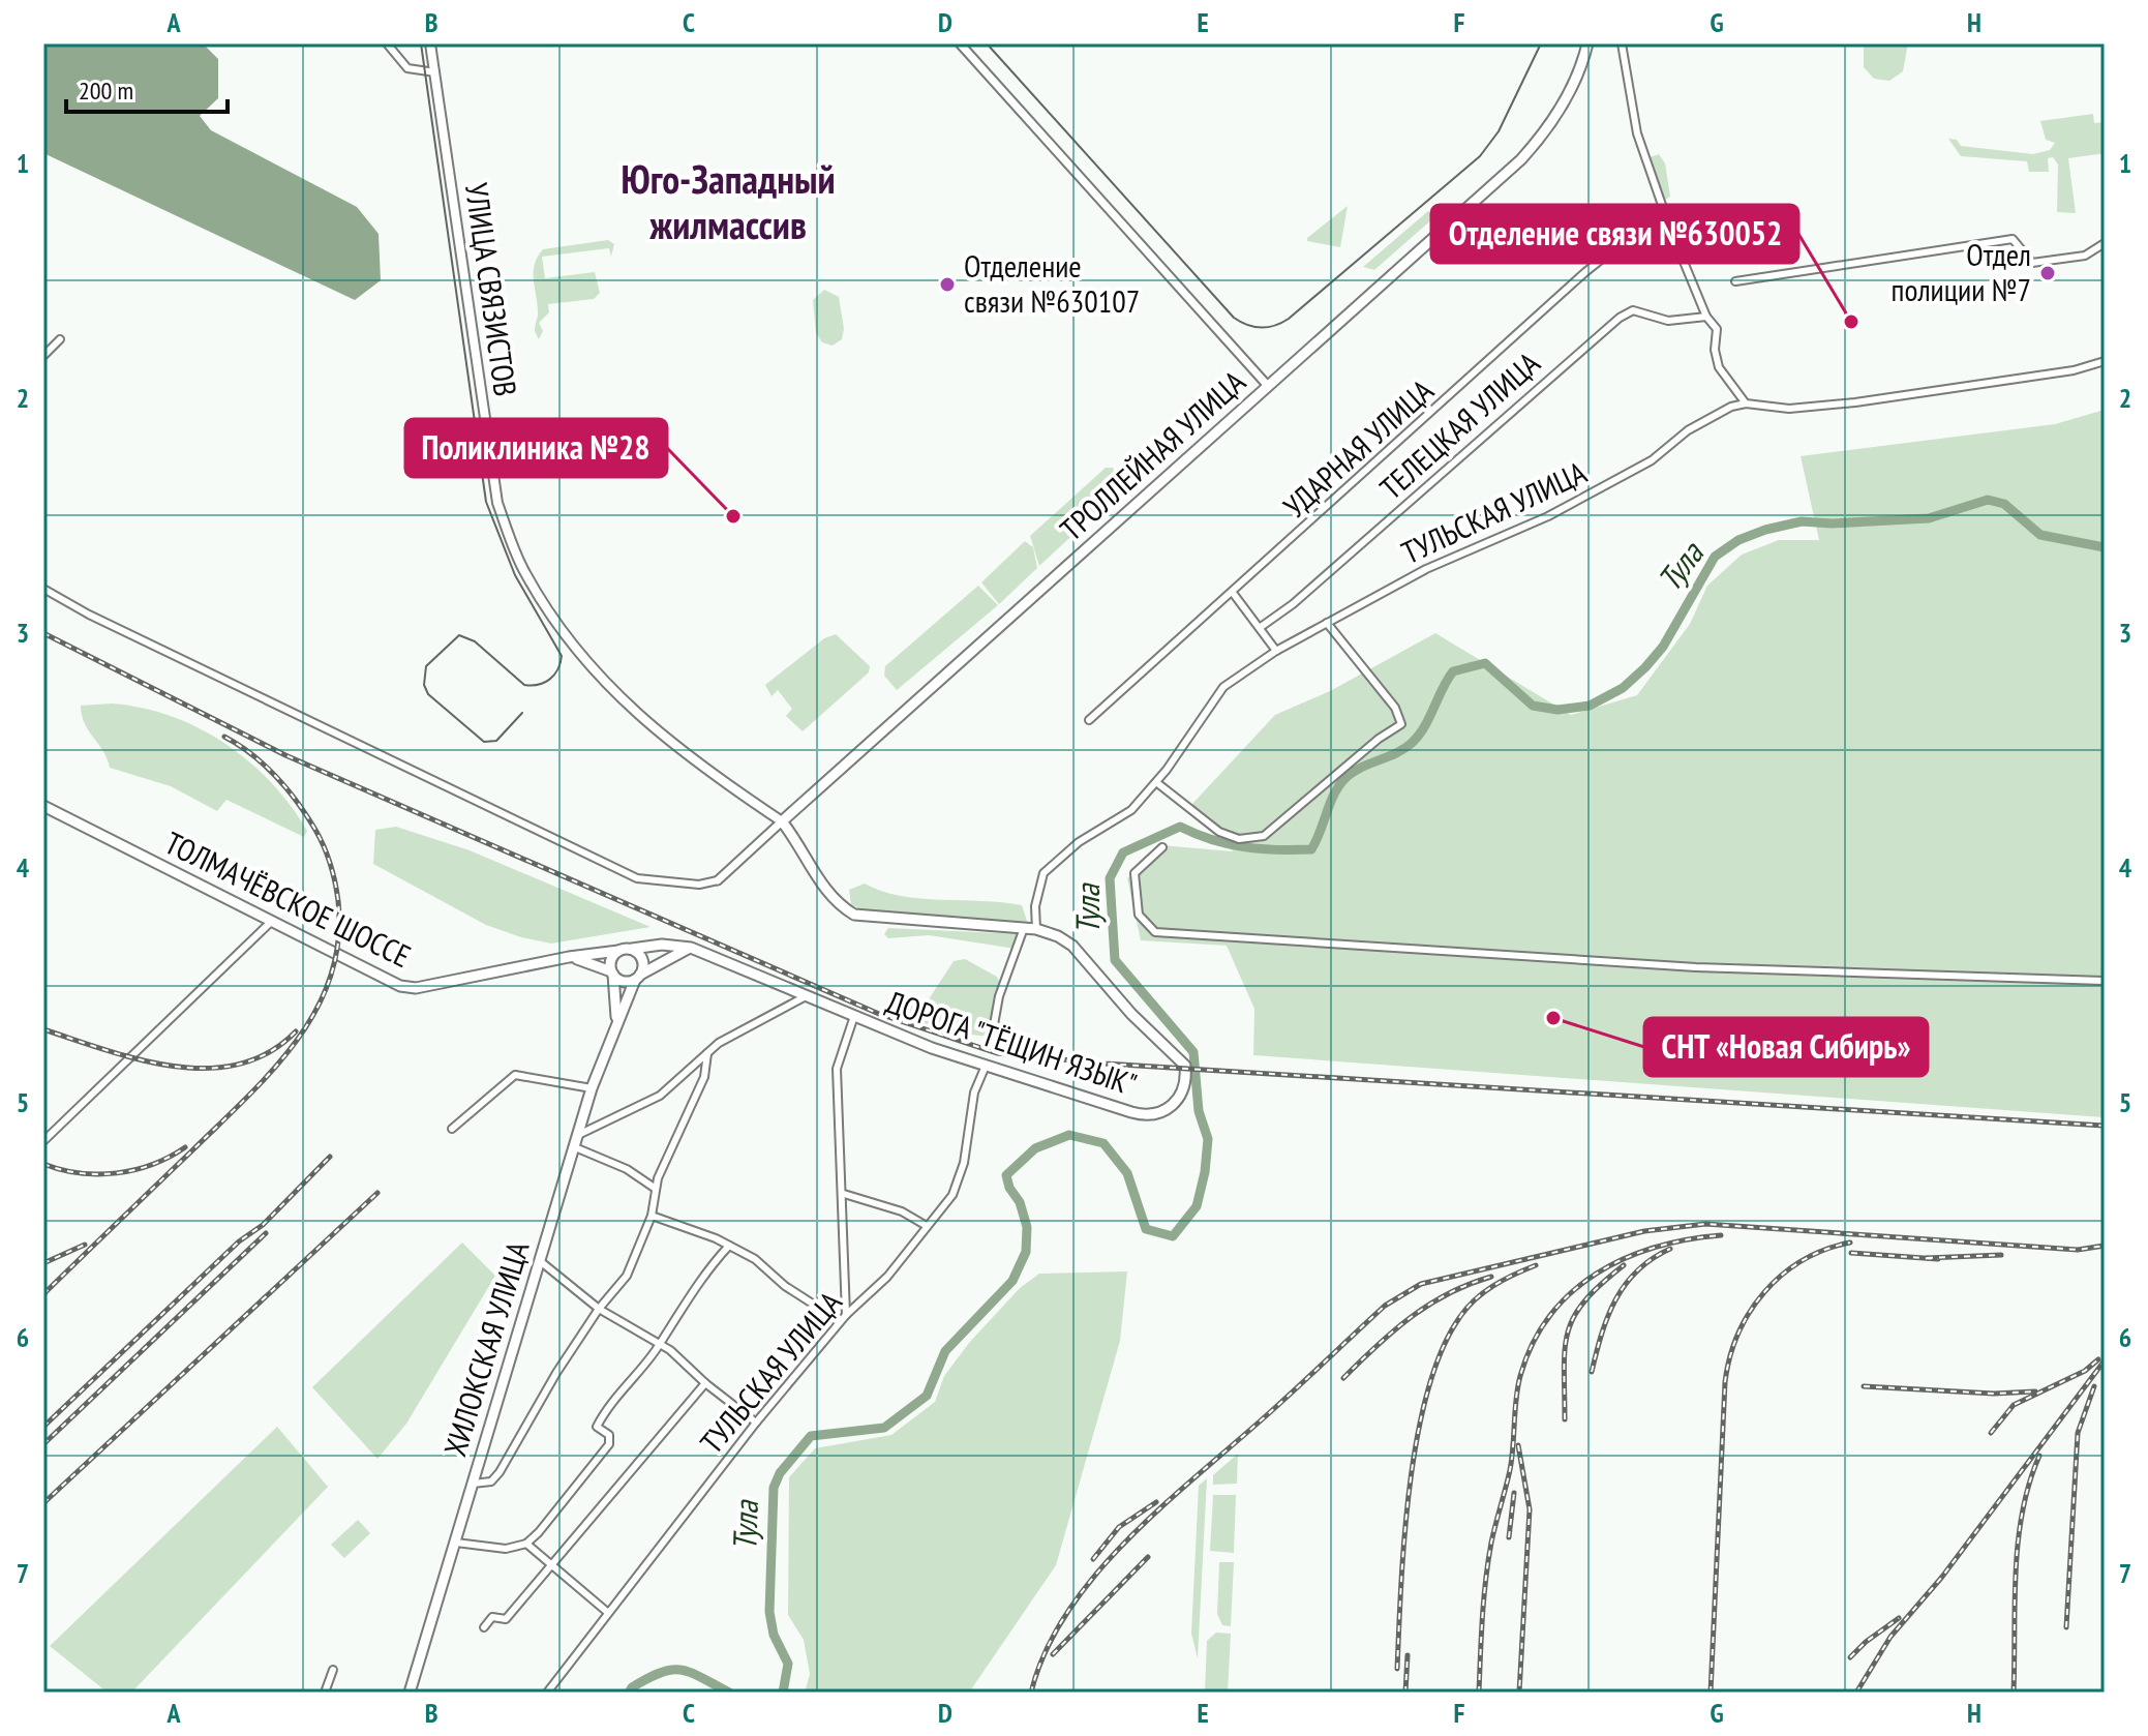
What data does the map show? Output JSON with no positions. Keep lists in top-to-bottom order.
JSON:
{
  "streets": {
    "main road": [
      "УЛИЦА СВЯЗИСТОВ",
      "ТРОЛЛЕЙНАЯ УЛИЦА",
      "ТОЛМАЧЁВСКОЕ ШОССЕ",
      "ДОРОГА \"ТЁЩИН ЯЗЫК\"",
      "ХИЛОКСКАЯ УЛИЦА"
    ],
    "street": ["ТЕЛЕЦКАЯ УЛИЦА", "УДАРНАЯ УЛИЦА", "ТУЛЬСКАЯ УЛИЦА"]
  },
  "crossings": [
    ["УЛИЦА СВЯЗИСТОВ", "ТРОЛЛЕЙНАЯ УЛИЦА"],
    ["УЛИЦА СВЯЗИСТОВ", "ДОРОГА \"ТЁЩИН ЯЗЫК\""],
    ["ТРОЛЛЕЙНАЯ УЛИЦА", "ДОРОГА \"ТЁЩИН ЯЗЫК\""],
    ["ТУЛЬСКАЯ УЛИЦА", "ДОРОГА \"ТЁЩИН ЯЗЫК\""],
    ["ТОЛМАЧЁВСКОЕ ШОССЕ", "ХИЛОКСКАЯ УЛИЦА"]
  ],
  "districts": ["Юго-Западный жилмассив"],
  "water": ["Тула"],
  "places": [
    "Отдел полиции №7",
    "Отделение связи №630107",
    "Отделение связи №630052",
    "Поликлиника №28",
    "СНТ «Новая Сибирь»"
  ],
  "scale_bar": "200 m",
  "grid": {
    "columns": [
      "A",
      "B",
      "C",
      "D",
      "E",
      "F",
      "G",
      "H"
    ],
    "rows": [
      "1",
      "2",
      "3",
      "4",
      "5",
      "6",
      "7"
    ]
  }
}
